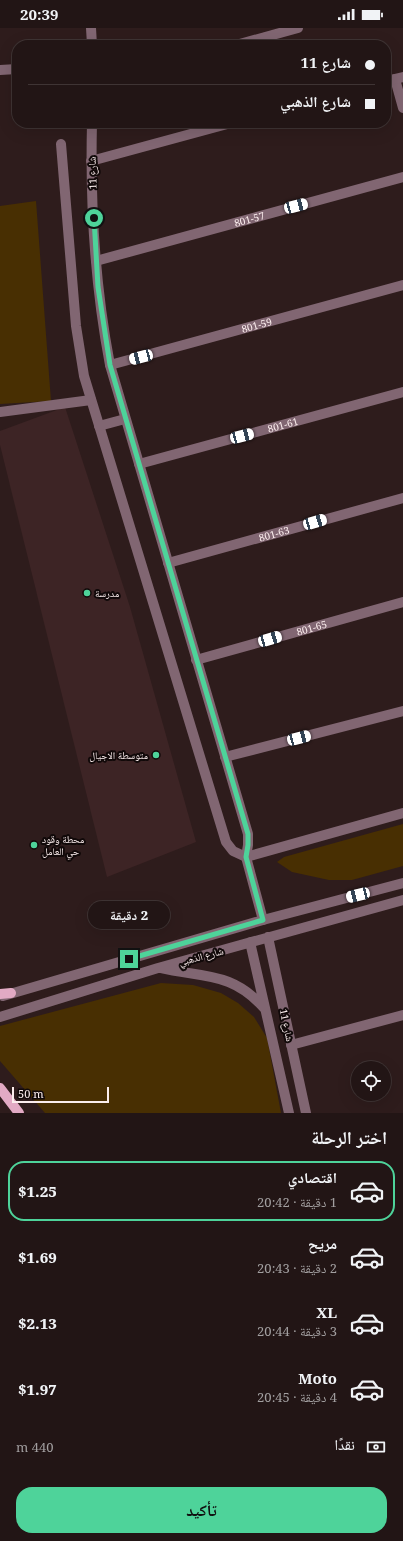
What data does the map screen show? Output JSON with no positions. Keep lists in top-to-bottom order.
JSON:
{
  "streets": {
    "street": [
      "شارع 11",
      "801-57",
      "801-59",
      "801-61",
      "801-63",
      "801-65",
      "شارع الذهبي"
    ]
  },
  "crossings": [
    ["شارع 11", "801-57"],
    ["شارع 11", "801-59"],
    ["شارع 11", "801-61"],
    ["شارع 11", "801-63"],
    ["شارع 11", "801-65"],
    ["شارع 11", "شارع الذهبي"]
  ],
  "places": ["مدرسة", "متوسطة الاجيال", "محطة وقود حي العامل"],
  "scale_bar": "50 m",
  "page": {
    "status": "20:39",
    "banner": ["شارع 11", "شارع الذهبي"],
    "bubble": "2 دقيقة",
    "scale": "50 m",
    "heading": "اختر الرحلة",
    "list": [
      {
        "name": "اقتصادي",
        "note": "1 دقيقة · 20:42",
        "value": "$1.25"
      },
      {
        "name": "مريح",
        "note": "2 دقيقة · 20:43",
        "value": "$1.69"
      },
      {
        "name": "XL",
        "note": "3 دقيقة · 20:44",
        "value": "$2.13"
      },
      {
        "name": "Moto",
        "note": "4 دقيقة · 20:45",
        "value": "$1.97"
      }
    ],
    "pay": ["نقدًا", "440 m"],
    "buttons": "تأكيد"
  }
}
